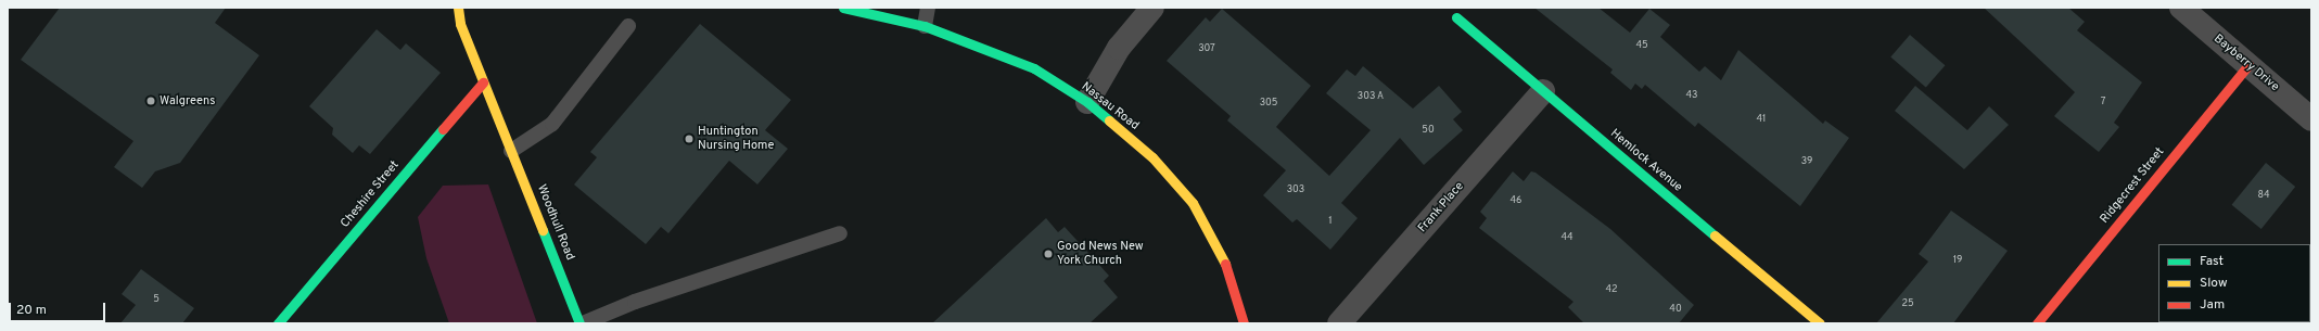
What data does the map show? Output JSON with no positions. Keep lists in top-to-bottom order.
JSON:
{
  "streets": {
    "street": [
      "Bayberry Drive",
      "Nassau Road",
      "Hemlock Avenue",
      "Ridgecrest Street",
      "Cheshire Street",
      "Frank Place",
      "Woodhull Road"
    ]
  },
  "crossings": [
    ["Bayberry Drive", "Ridgecrest Street"],
    ["Hemlock Avenue", "Frank Place"],
    ["Cheshire Street", "Woodhull Road"]
  ],
  "places": ["Walgreens", "Huntington Nursing Home", "Good News New York Church"],
  "house_numbers": [
    "45",
    "307",
    "43",
    "303 A",
    "7",
    "305",
    "41",
    "50",
    "39",
    "303",
    "84",
    "46",
    "1",
    "44",
    "19",
    "42",
    "5",
    "25",
    "40"
  ],
  "legend": ["Fast", "Slow", "Jam"],
  "scale_bar": "20 m"
}
